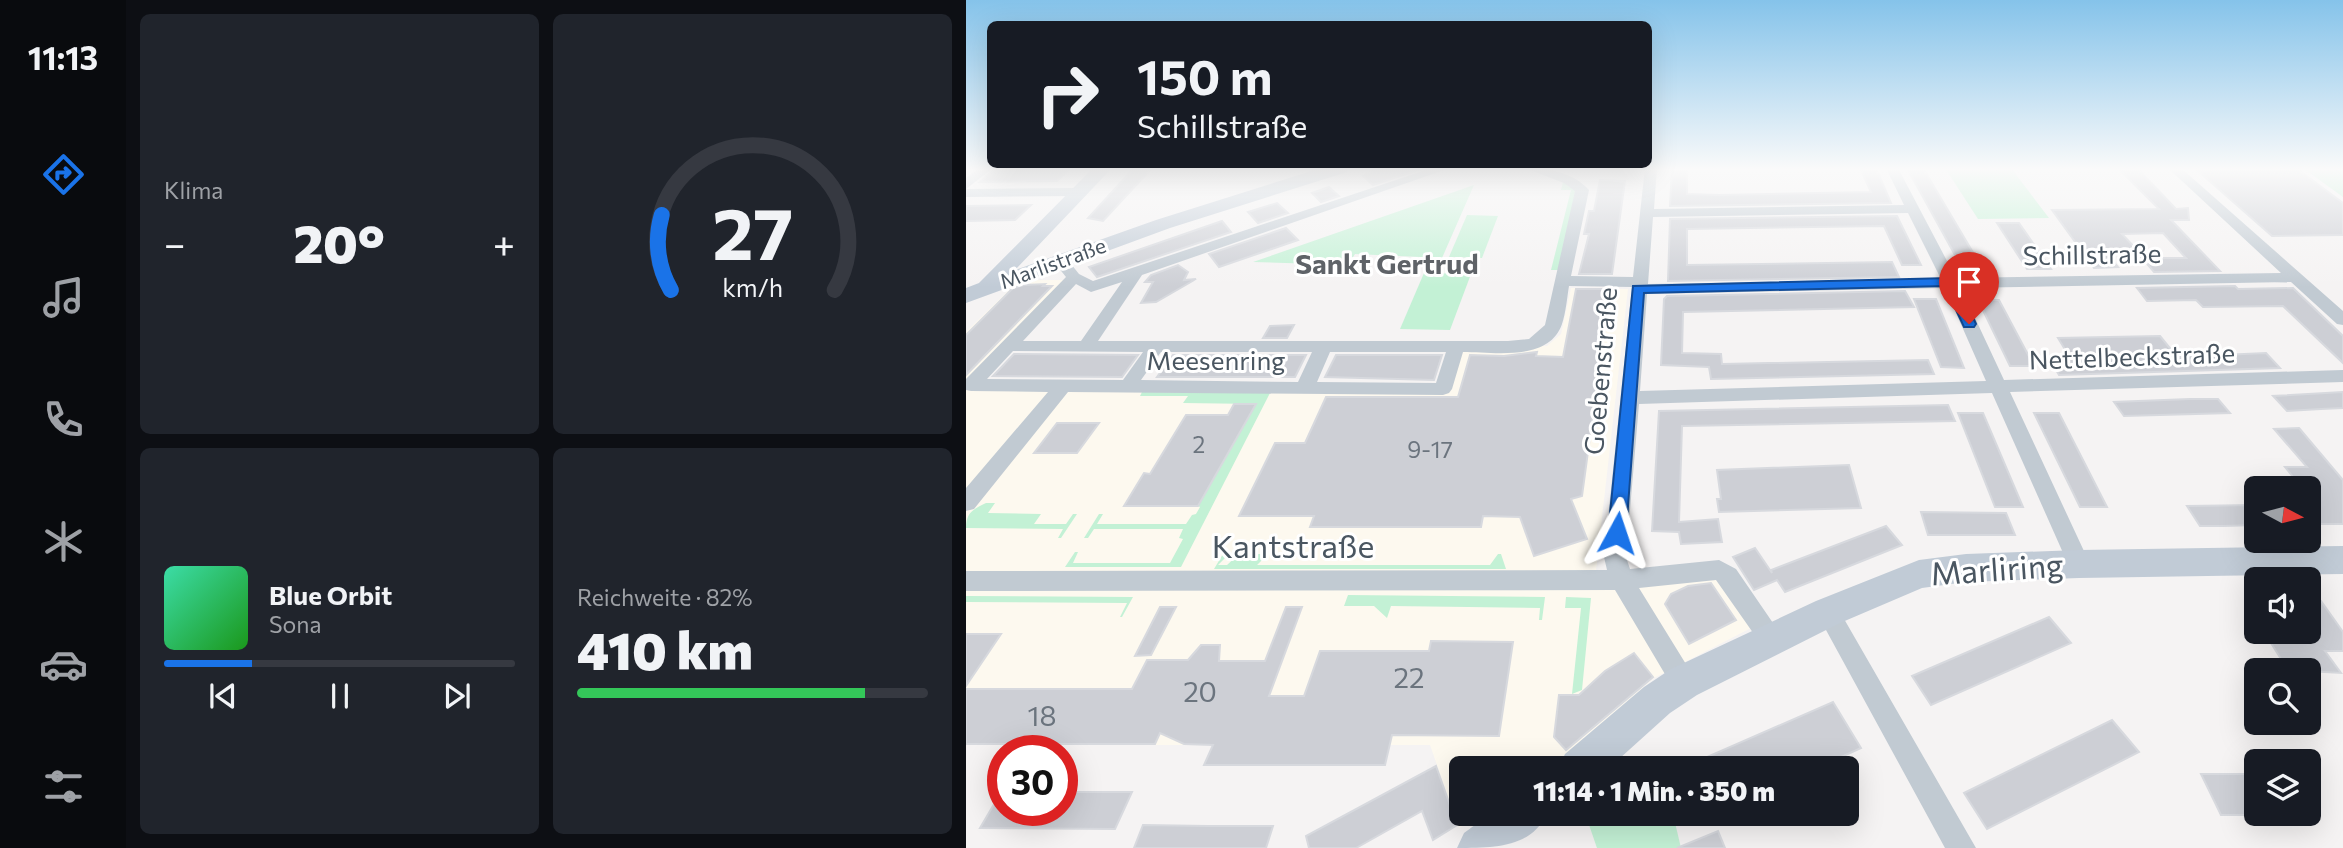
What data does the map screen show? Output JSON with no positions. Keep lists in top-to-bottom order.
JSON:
{
  "streets": {
    "main road": ["Marlistraße", "Marliring"],
    "street": [
      "Schillstraße",
      "Nettelbeckstraße",
      "Meesenring",
      "Goebenstraße",
      "Kantstraße"
    ]
  },
  "crossings": [
    ["Schillstraße", "Goebenstraße"],
    ["Marlistraße", "Meesenring"],
    ["Nettelbeckstraße", "Goebenstraße"],
    ["Goebenstraße", "Kantstraße"],
    ["Goebenstraße", "Marliring"]
  ],
  "districts": ["Sankt Gertrud"],
  "house_numbers": [
    "2",
    "9-17",
    "22",
    "20",
    "18"
  ],
  "north": "right",
  "page": {
    "tabs": "11:13",
    "tile": [
      "Klima",
      ["Reichweite · 82%", "410 km"]
    ],
    "turn": ["150 m", "Schillstraße"],
    "heat": ["−", "20°", "+"],
    "song": ["Blue Orbit", "Sona"],
    "limit": "30",
    "trip": "11:14 · 1 Min. · 350 m",
    "gauge": ["27", "km/h"]
  }
}
